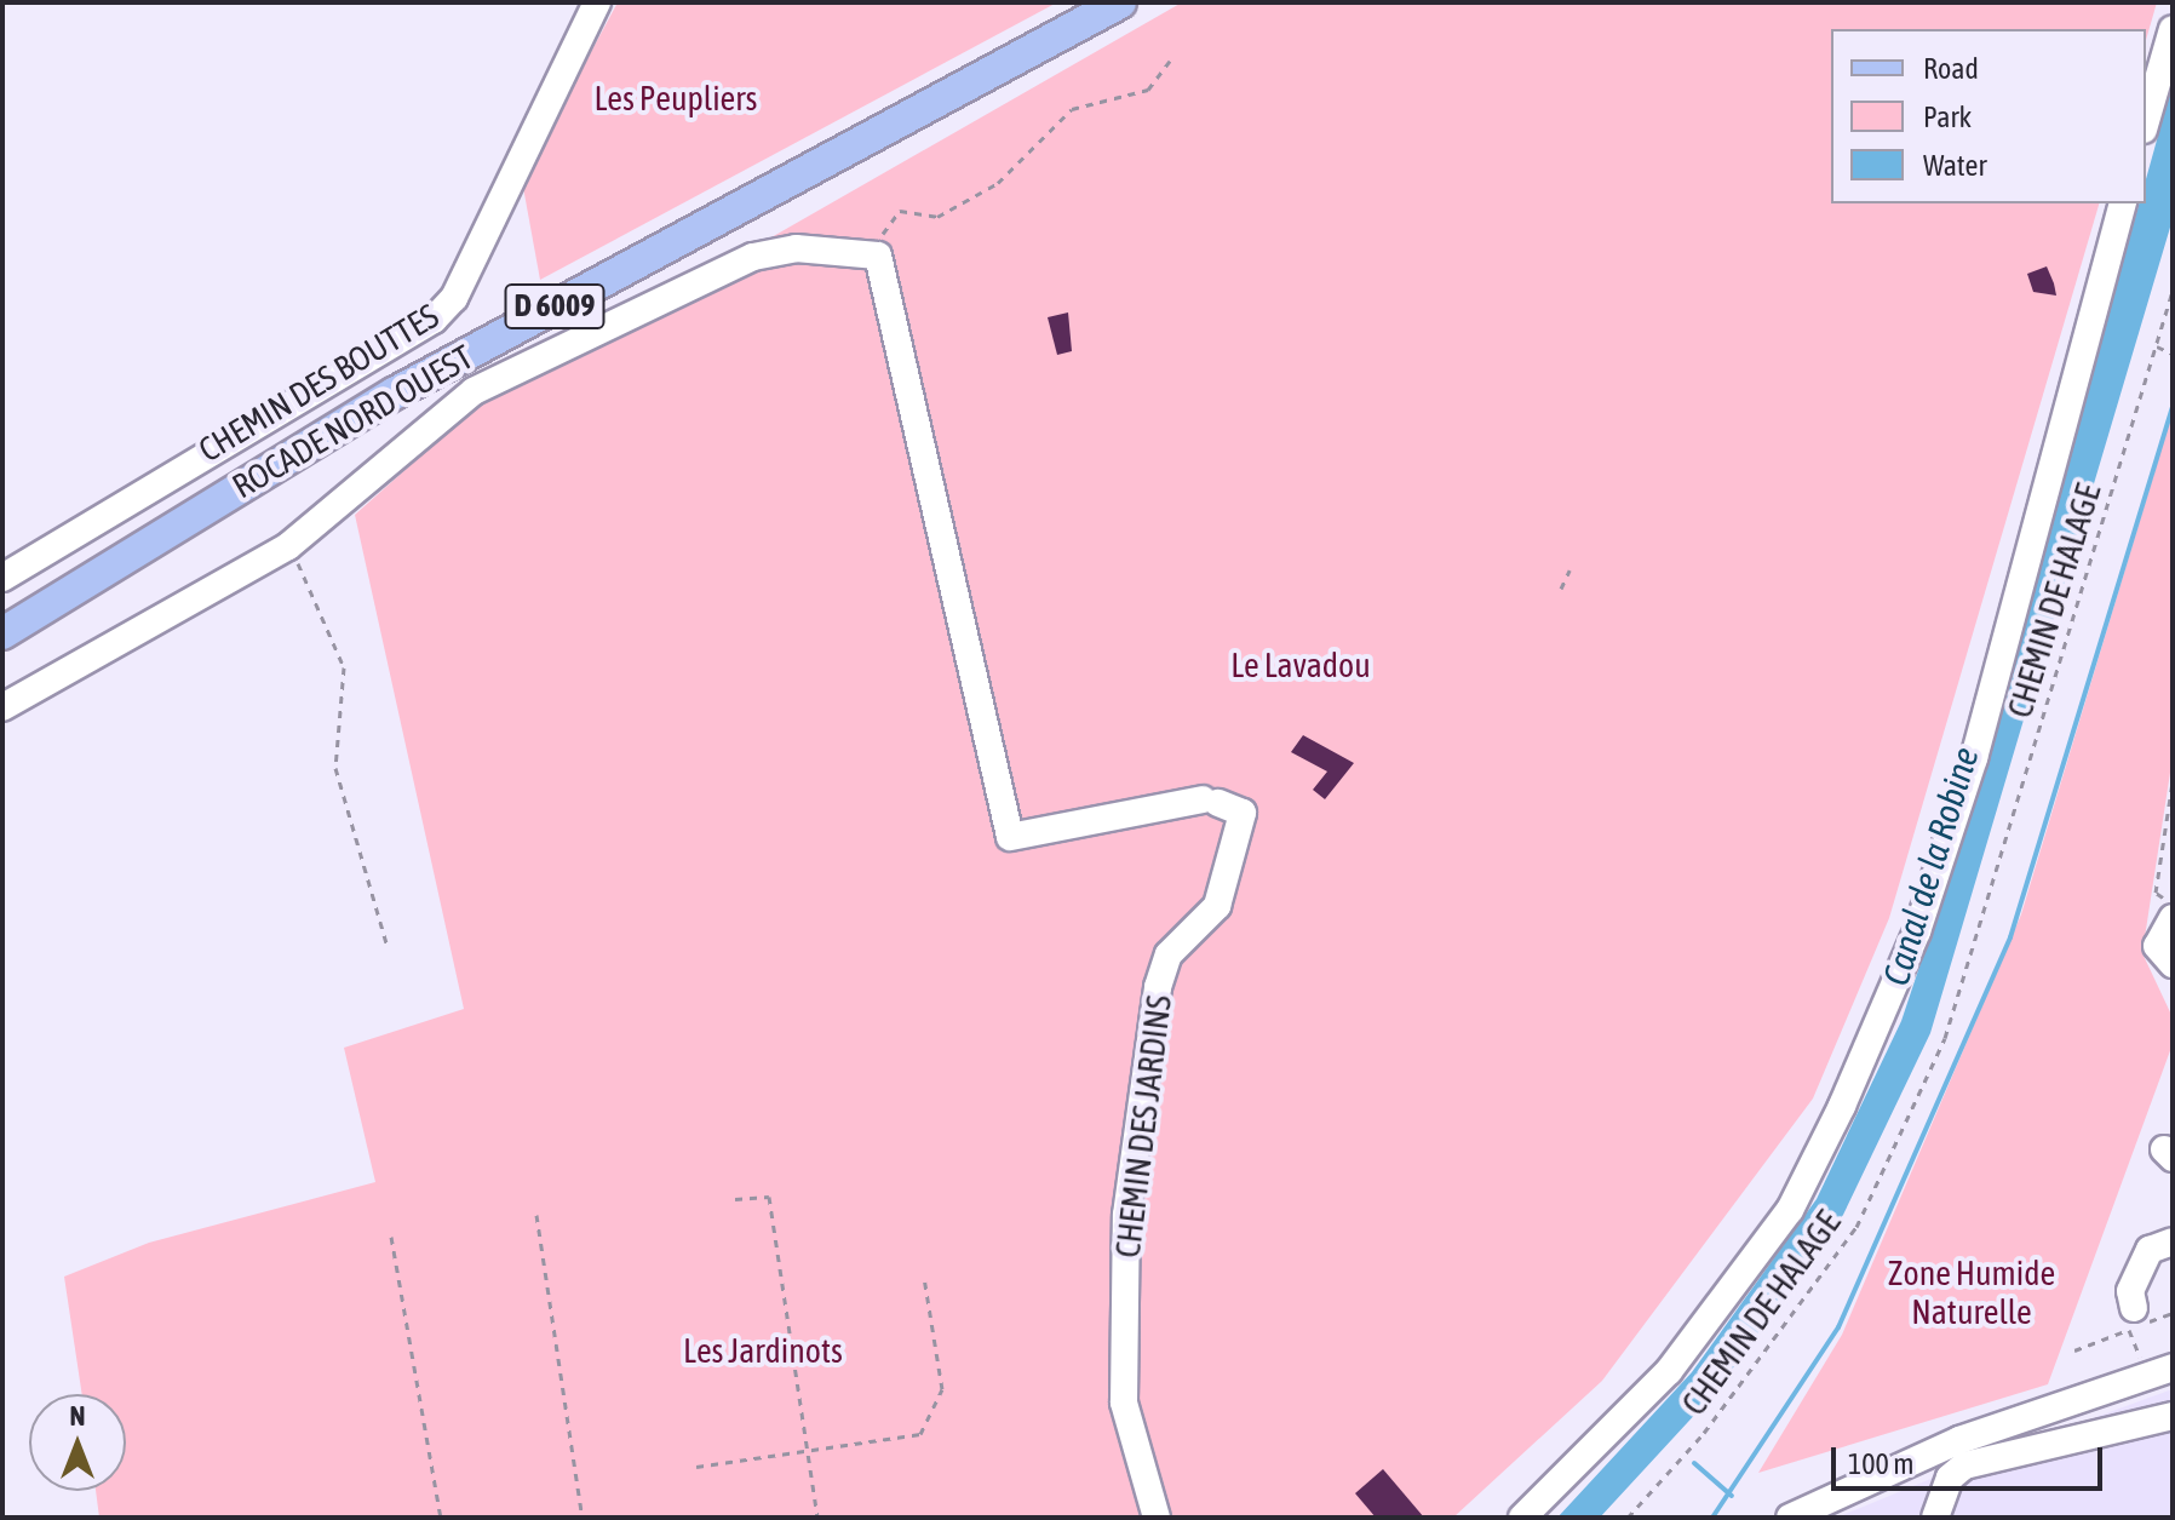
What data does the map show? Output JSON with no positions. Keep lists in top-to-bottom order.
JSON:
{
  "streets": {
    "main road": ["D 6009", "ROCADE NORD OUEST"],
    "street": ["CHEMIN DES BOUTTES", "CHEMIN DES JARDINS"],
    "path": ["CHEMIN DE HALAGE"]
  },
  "water": ["Canal de la Robine"],
  "parks": [
    "Les Peupliers",
    "Le Lavadou",
    "Zone Humide Naturelle",
    "Les Jardinots"
  ],
  "legend": ["Road", "Park", "Water"],
  "scale_bar": "100 m",
  "north": "top"
}
